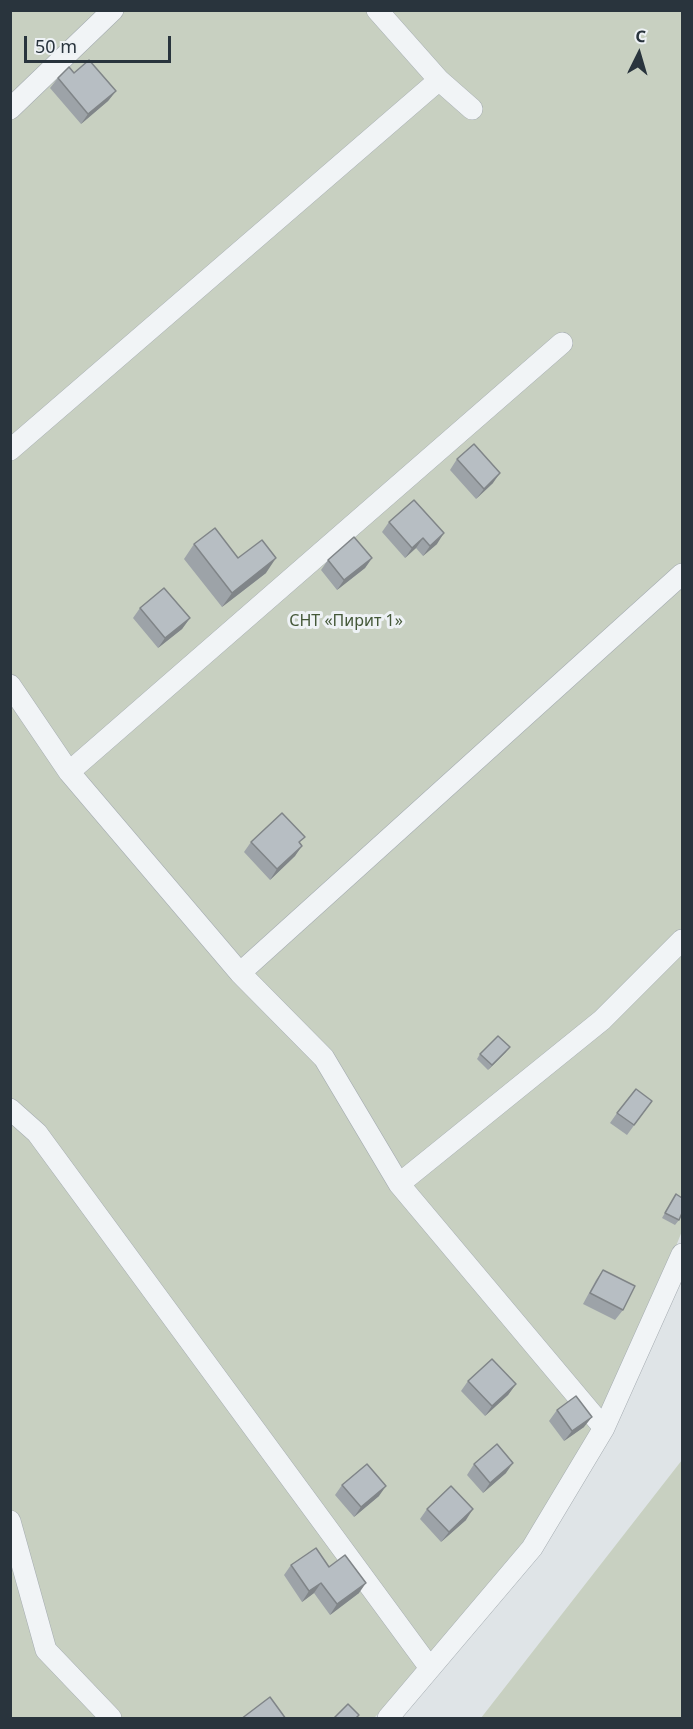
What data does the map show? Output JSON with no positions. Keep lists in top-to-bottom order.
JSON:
{
  "parks": ["СНТ «Пирит 1»"],
  "scale_bar": "50 m",
  "north": "top"
}
